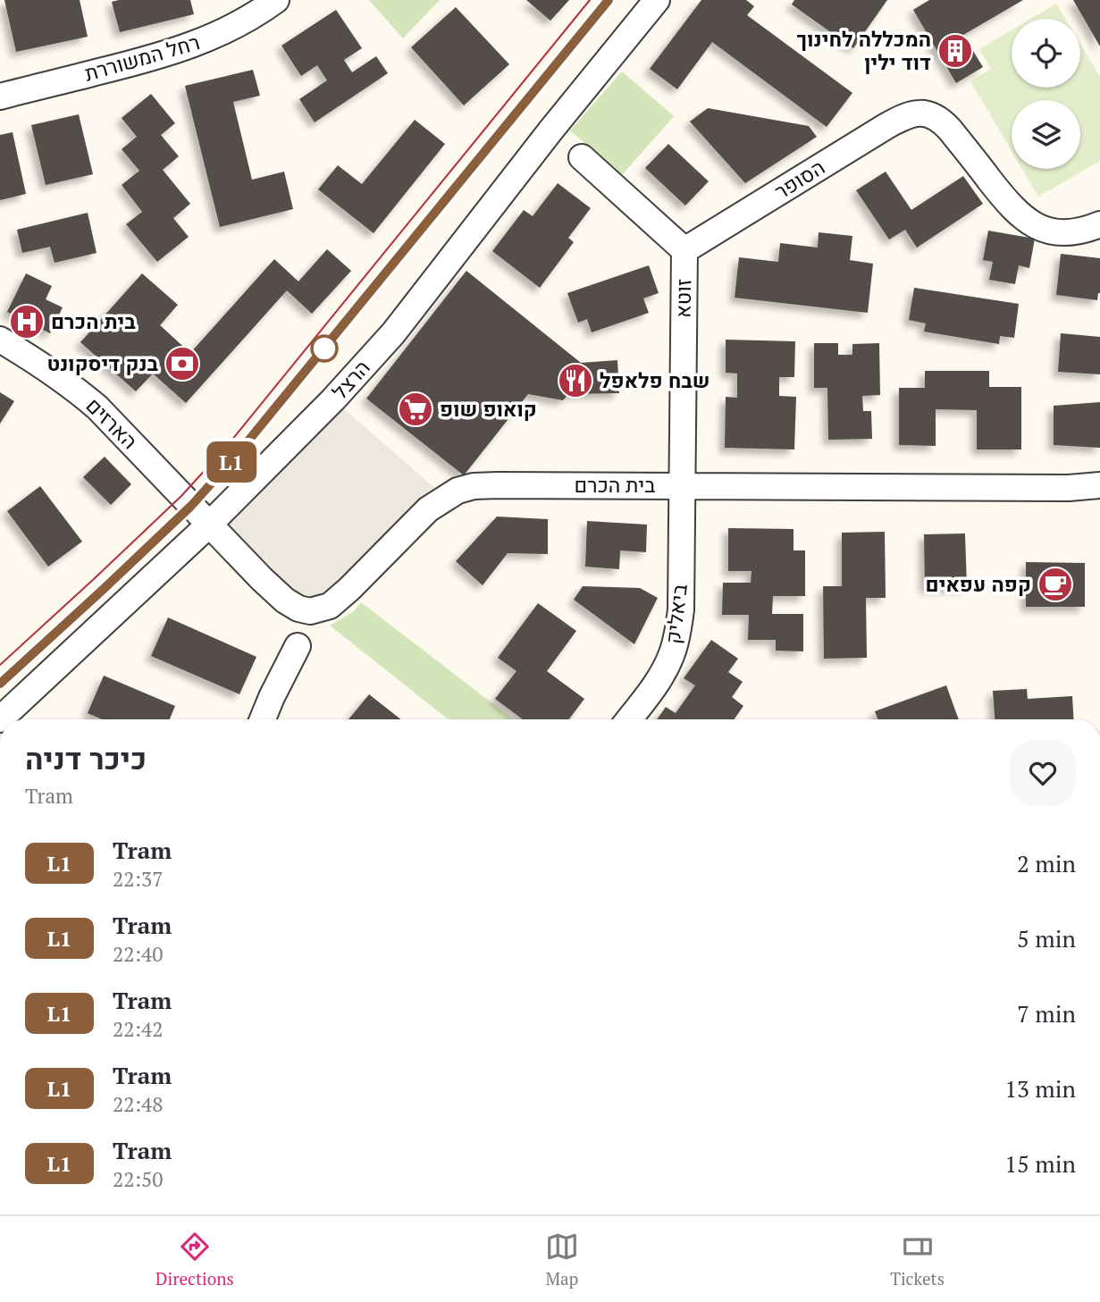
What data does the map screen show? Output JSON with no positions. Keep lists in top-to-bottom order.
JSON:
{
  "streets": {
    "street": [
      "רחל המשוררת",
      "הסופר",
      "זוטא",
      "הרצל",
      "הארזים",
      "בית הכרם",
      "ביאליק"
    ]
  },
  "crossings": [
    ["הסופר", "זוטא"],
    ["זוטא", "בית הכרם"],
    ["זוטא", "ביאליק"],
    ["הרצל", "הארזים"],
    ["הרצל", "בית הכרם"],
    ["הארזים", "בית הכרם"],
    ["בית הכרם", "ביאליק"]
  ],
  "places": {
    "building": ["המכללה לחינוך דוד ילין"],
    "hospital": ["בית הכרם"],
    "bank": ["בנק דיסקונט"],
    "restaurant": ["שבח פלאפל"],
    "supermarket": ["קואופ שופ"],
    "cafe": ["קפה עפאים"]
  },
  "lines": ["tram line L1"],
  "page": {
    "on_map": "L1",
    "heading": ["כיכר דניה", "Tram"],
    "list": [
      {
        "mark": "L1",
        "name": "Tram",
        "note": "22:37",
        "value": "2 min"
      },
      {
        "mark": "L1",
        "name": "Tram",
        "note": "22:40",
        "value": "5 min"
      },
      {
        "mark": "L1",
        "name": "Tram",
        "note": "22:42",
        "value": "7 min"
      },
      {
        "mark": "L1",
        "name": "Tram",
        "note": "22:48",
        "value": "13 min"
      },
      {
        "mark": "L1",
        "name": "Tram",
        "note": "22:50",
        "value": "15 min"
      }
    ],
    "tabs": ["Directions", "Map", "Tickets"]
  }
}
